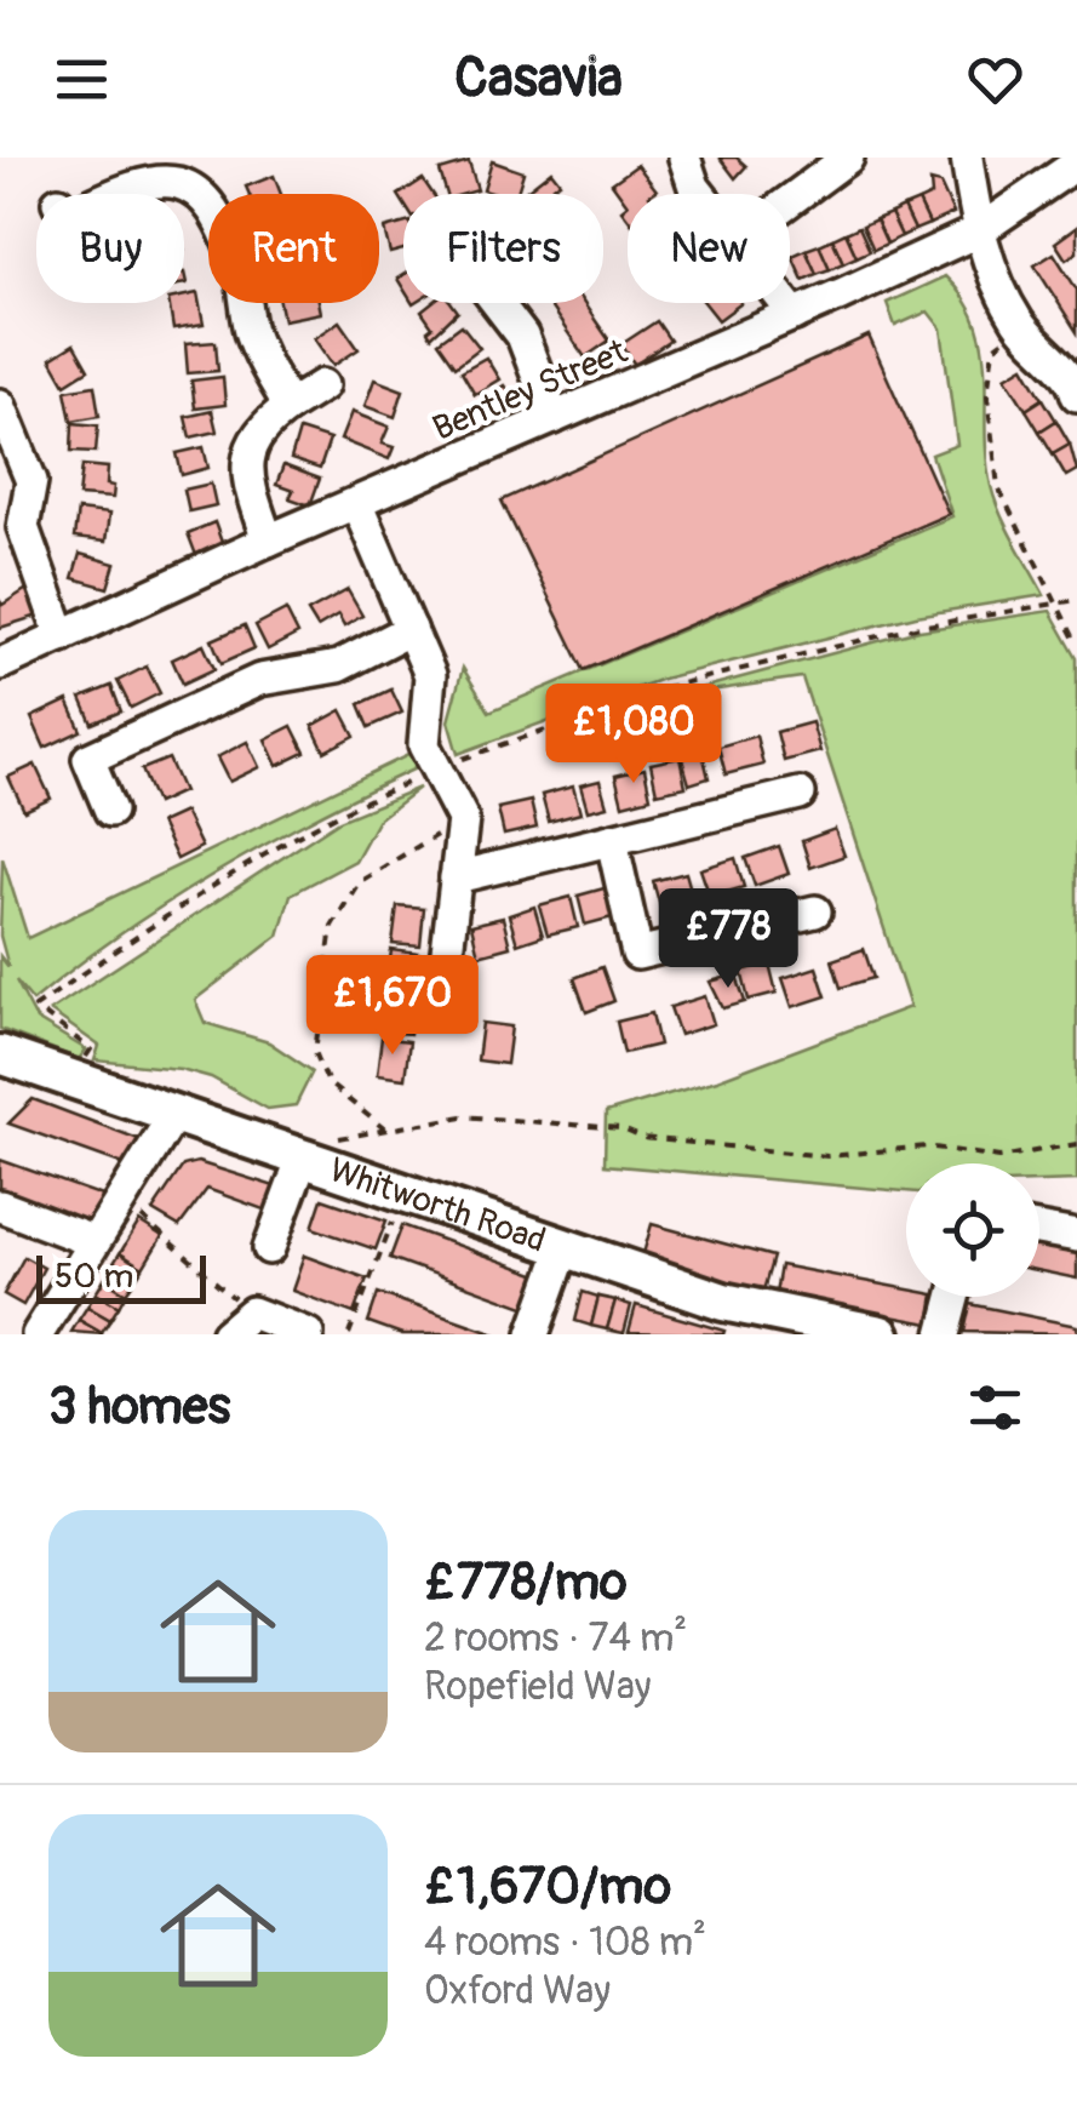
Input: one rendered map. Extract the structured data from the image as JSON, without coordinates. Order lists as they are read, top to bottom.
{
  "streets": {
    "main road": ["Whitworth Road"],
    "street": ["Bentley Street"]
  },
  "scale_bar": "50 m",
  "page": {
    "header": "Casavia",
    "chip": [
      "Buy",
      "Rent",
      "Filters",
      "New"
    ],
    "price": ["£1,080", "£778", "£1,670"],
    "scale": "50 m",
    "heading": "3 homes",
    "list": [
      {
        "name": "£778/mo",
        "note": "2 rooms · 74 m² · Ropefield Way"
      },
      {
        "name": "£1,670/mo",
        "note": "4 rooms · 108 m² · Oxford Way"
      }
    ]
  }
}
